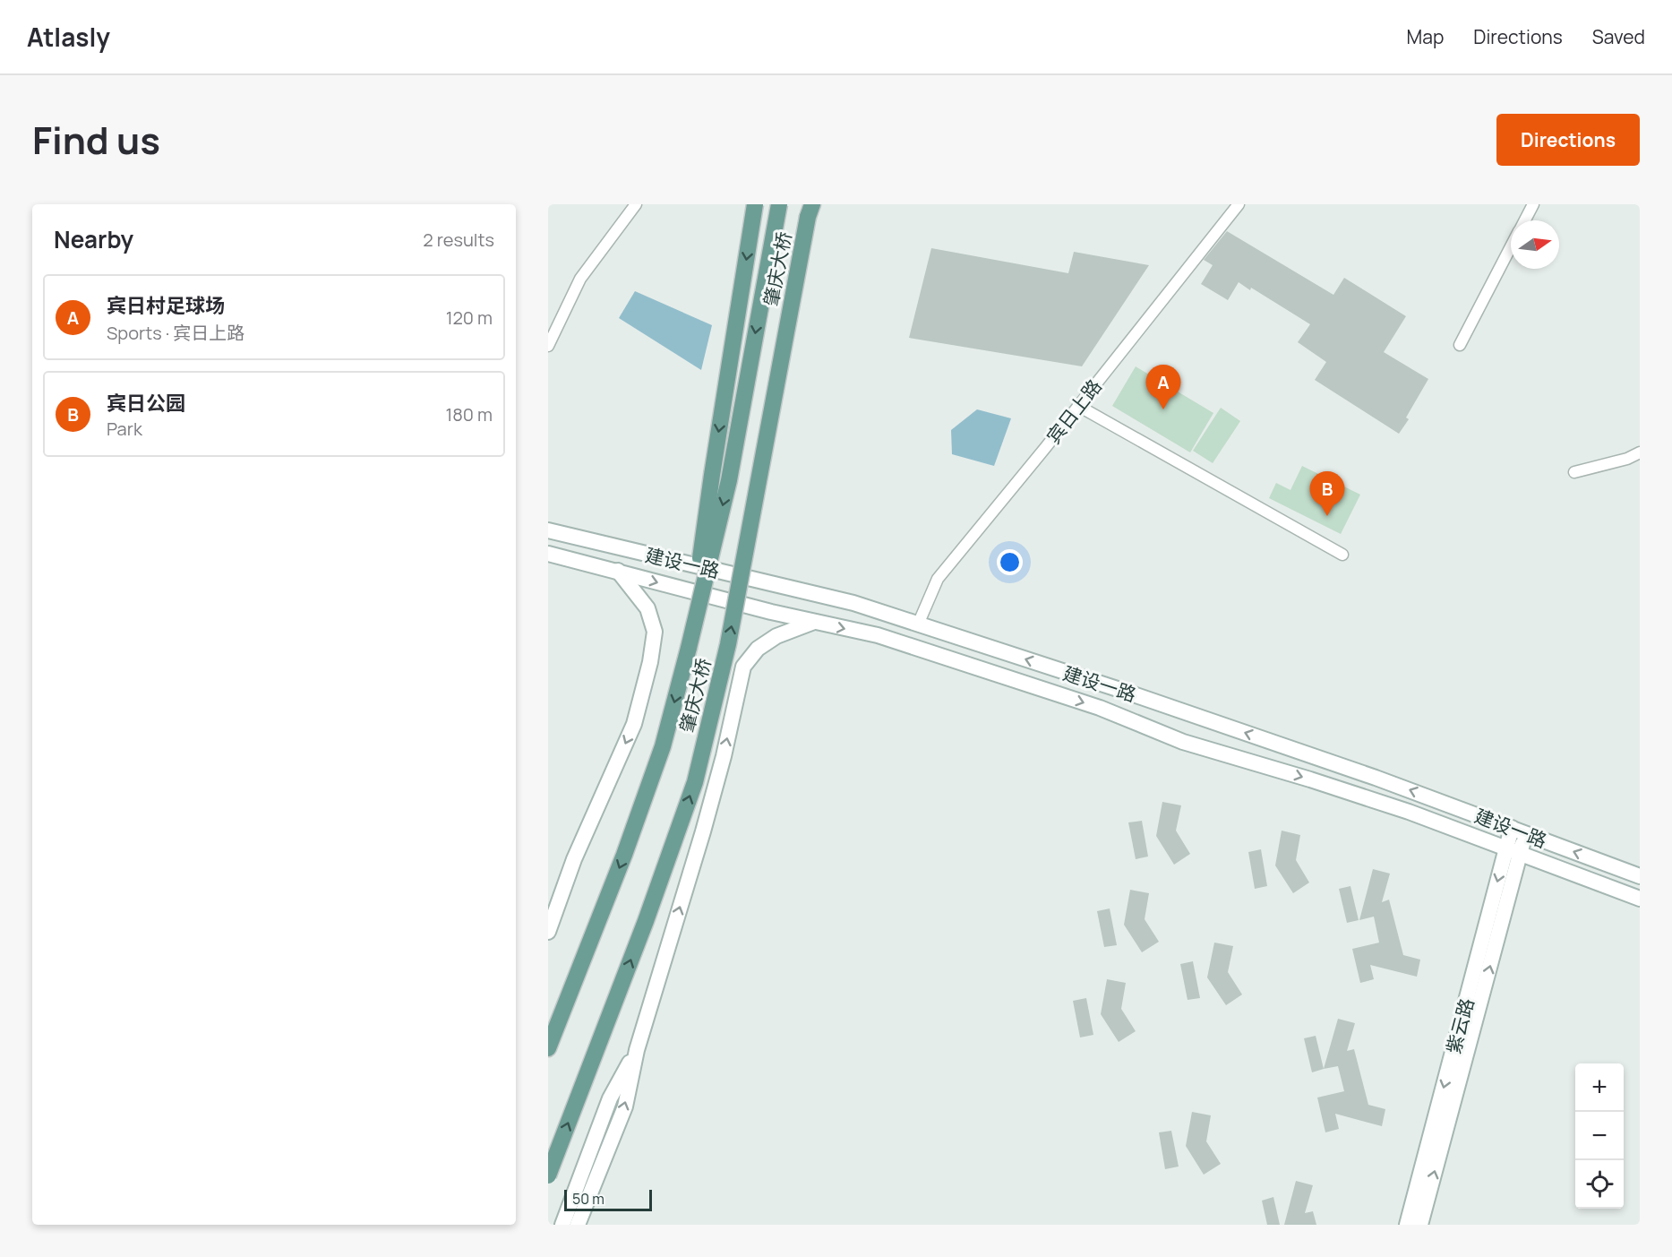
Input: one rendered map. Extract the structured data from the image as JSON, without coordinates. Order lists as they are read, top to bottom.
{
  "streets": {
    "main road": ["肇庆大桥", "建设一路", "紫云路"],
    "street": ["宾日上路"]
  },
  "crossings": [
    ["宾日上路", "建设一路"],
    ["建设一路", "紫云路"]
  ],
  "scale_bar": "50 m",
  "north": "right",
  "page": {
    "header": "Atlasly",
    "nav": ["Map", "Directions", "Saved"],
    "title": "Find us",
    "buttons": "Directions",
    "heading": ["Nearby", "2 results"],
    "list": [
      {
        "mark": "A",
        "name": "宾日村足球场",
        "note": "Sports · 宾日上路",
        "value": "120 m"
      },
      {
        "mark": "B",
        "name": "宾日公园",
        "note": "Park",
        "value": "180 m"
      }
    ],
    "pins": ["A", "B"],
    "map_buttons": ["+", "−"],
    "scale": "50 m"
  }
}
